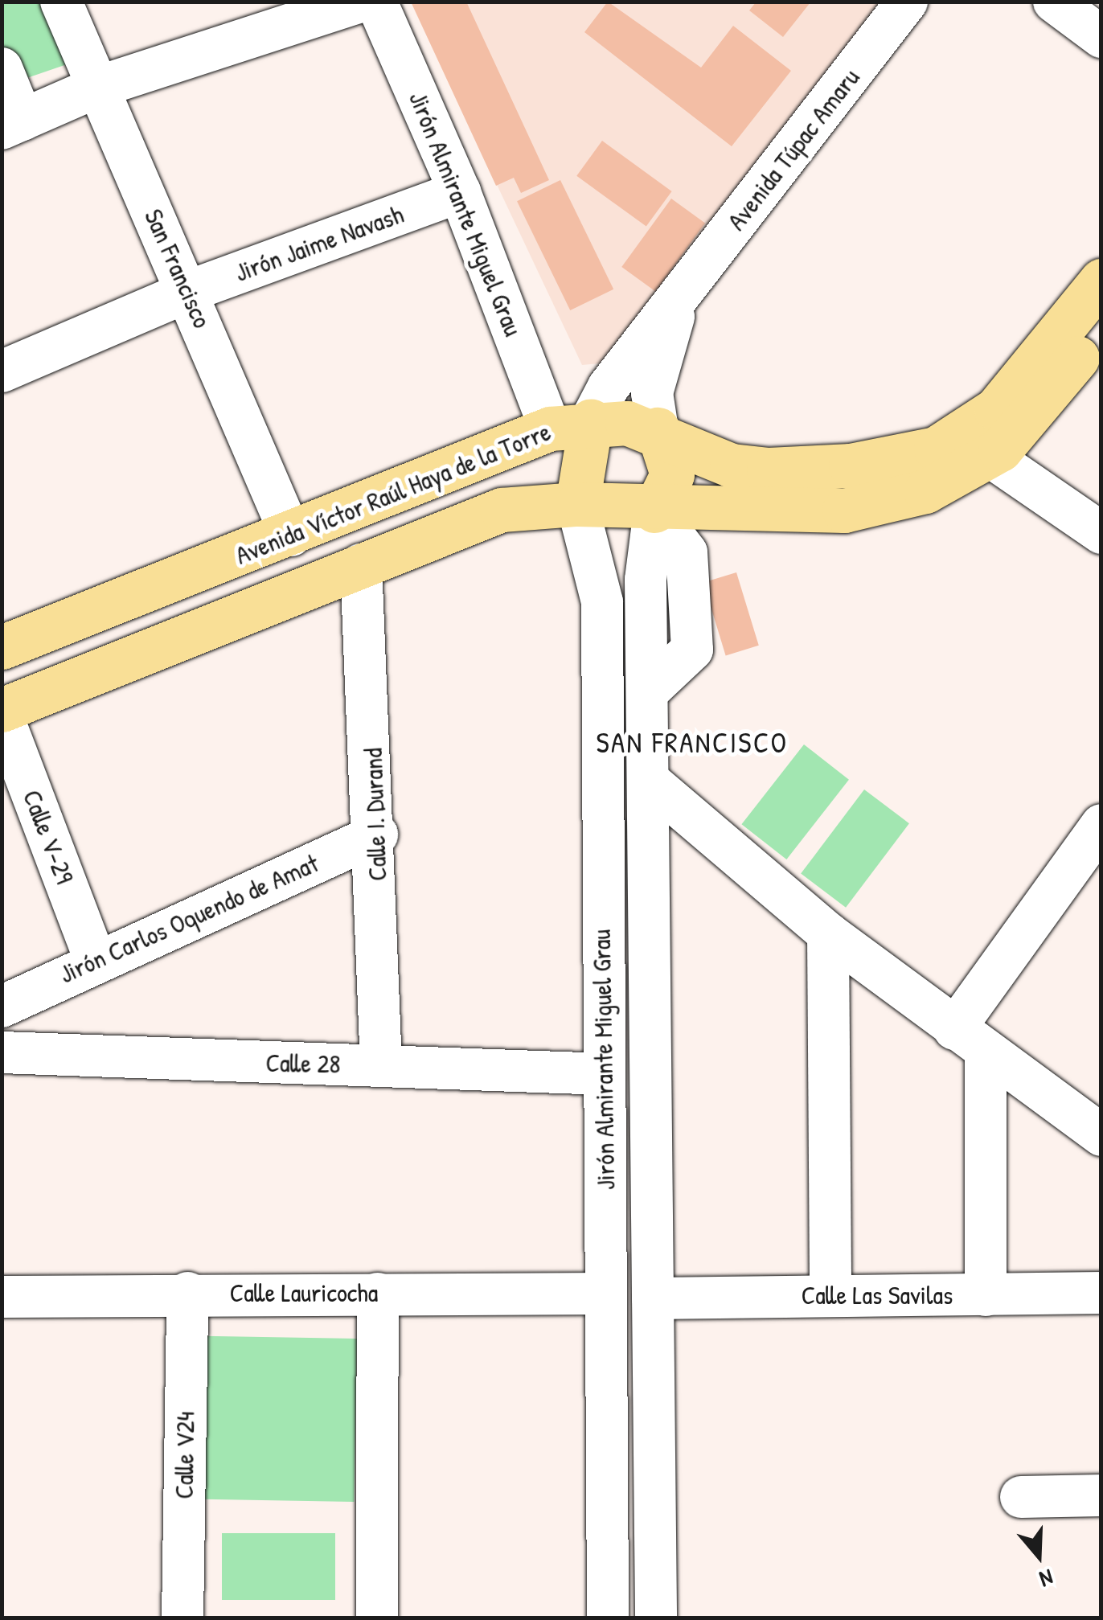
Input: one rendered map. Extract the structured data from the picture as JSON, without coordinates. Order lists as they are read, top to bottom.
{
  "streets": {
    "main road": ["Avenida Víctor Raúl Haya de la Torre"],
    "street": [
      "Avenida Túpac Amaru",
      "Jirón Almirante Miguel Grau",
      "Jirón Jaime Navash",
      "San Francisco",
      "Calle I. Durand",
      "Calle V-29",
      "Jirón Carlos Oquendo de Amat",
      "Calle 28",
      "Calle Lauricocha",
      "Calle Las Savilas",
      "Calle V24"
    ]
  },
  "crossings": [
    ["Avenida Túpac Amaru", "Jirón Almirante Miguel Grau"],
    ["Avenida Túpac Amaru", "Avenida Víctor Raúl Haya de la Torre"],
    ["Jirón Almirante Miguel Grau", "Jirón Jaime Navash"],
    ["Jirón Almirante Miguel Grau", "Avenida Víctor Raúl Haya de la Torre"],
    ["Jirón Almirante Miguel Grau", "Calle 28"],
    ["Jirón Almirante Miguel Grau", "Calle Lauricocha"],
    ["Jirón Almirante Miguel Grau", "Calle Las Savilas"],
    ["Jirón Jaime Navash", "San Francisco"],
    ["San Francisco", "Avenida Víctor Raúl Haya de la Torre"],
    ["Avenida Víctor Raúl Haya de la Torre", "Calle I. Durand"],
    ["Avenida Víctor Raúl Haya de la Torre", "Calle V-29"],
    ["Calle I. Durand", "Jirón Carlos Oquendo de Amat"],
    ["Calle I. Durand", "Calle 28"],
    ["Calle V-29", "Jirón Carlos Oquendo de Amat"],
    ["Calle Lauricocha", "Calle V24"]
  ],
  "districts": ["SAN FRANCISCO"],
  "north": "bottom"
}
